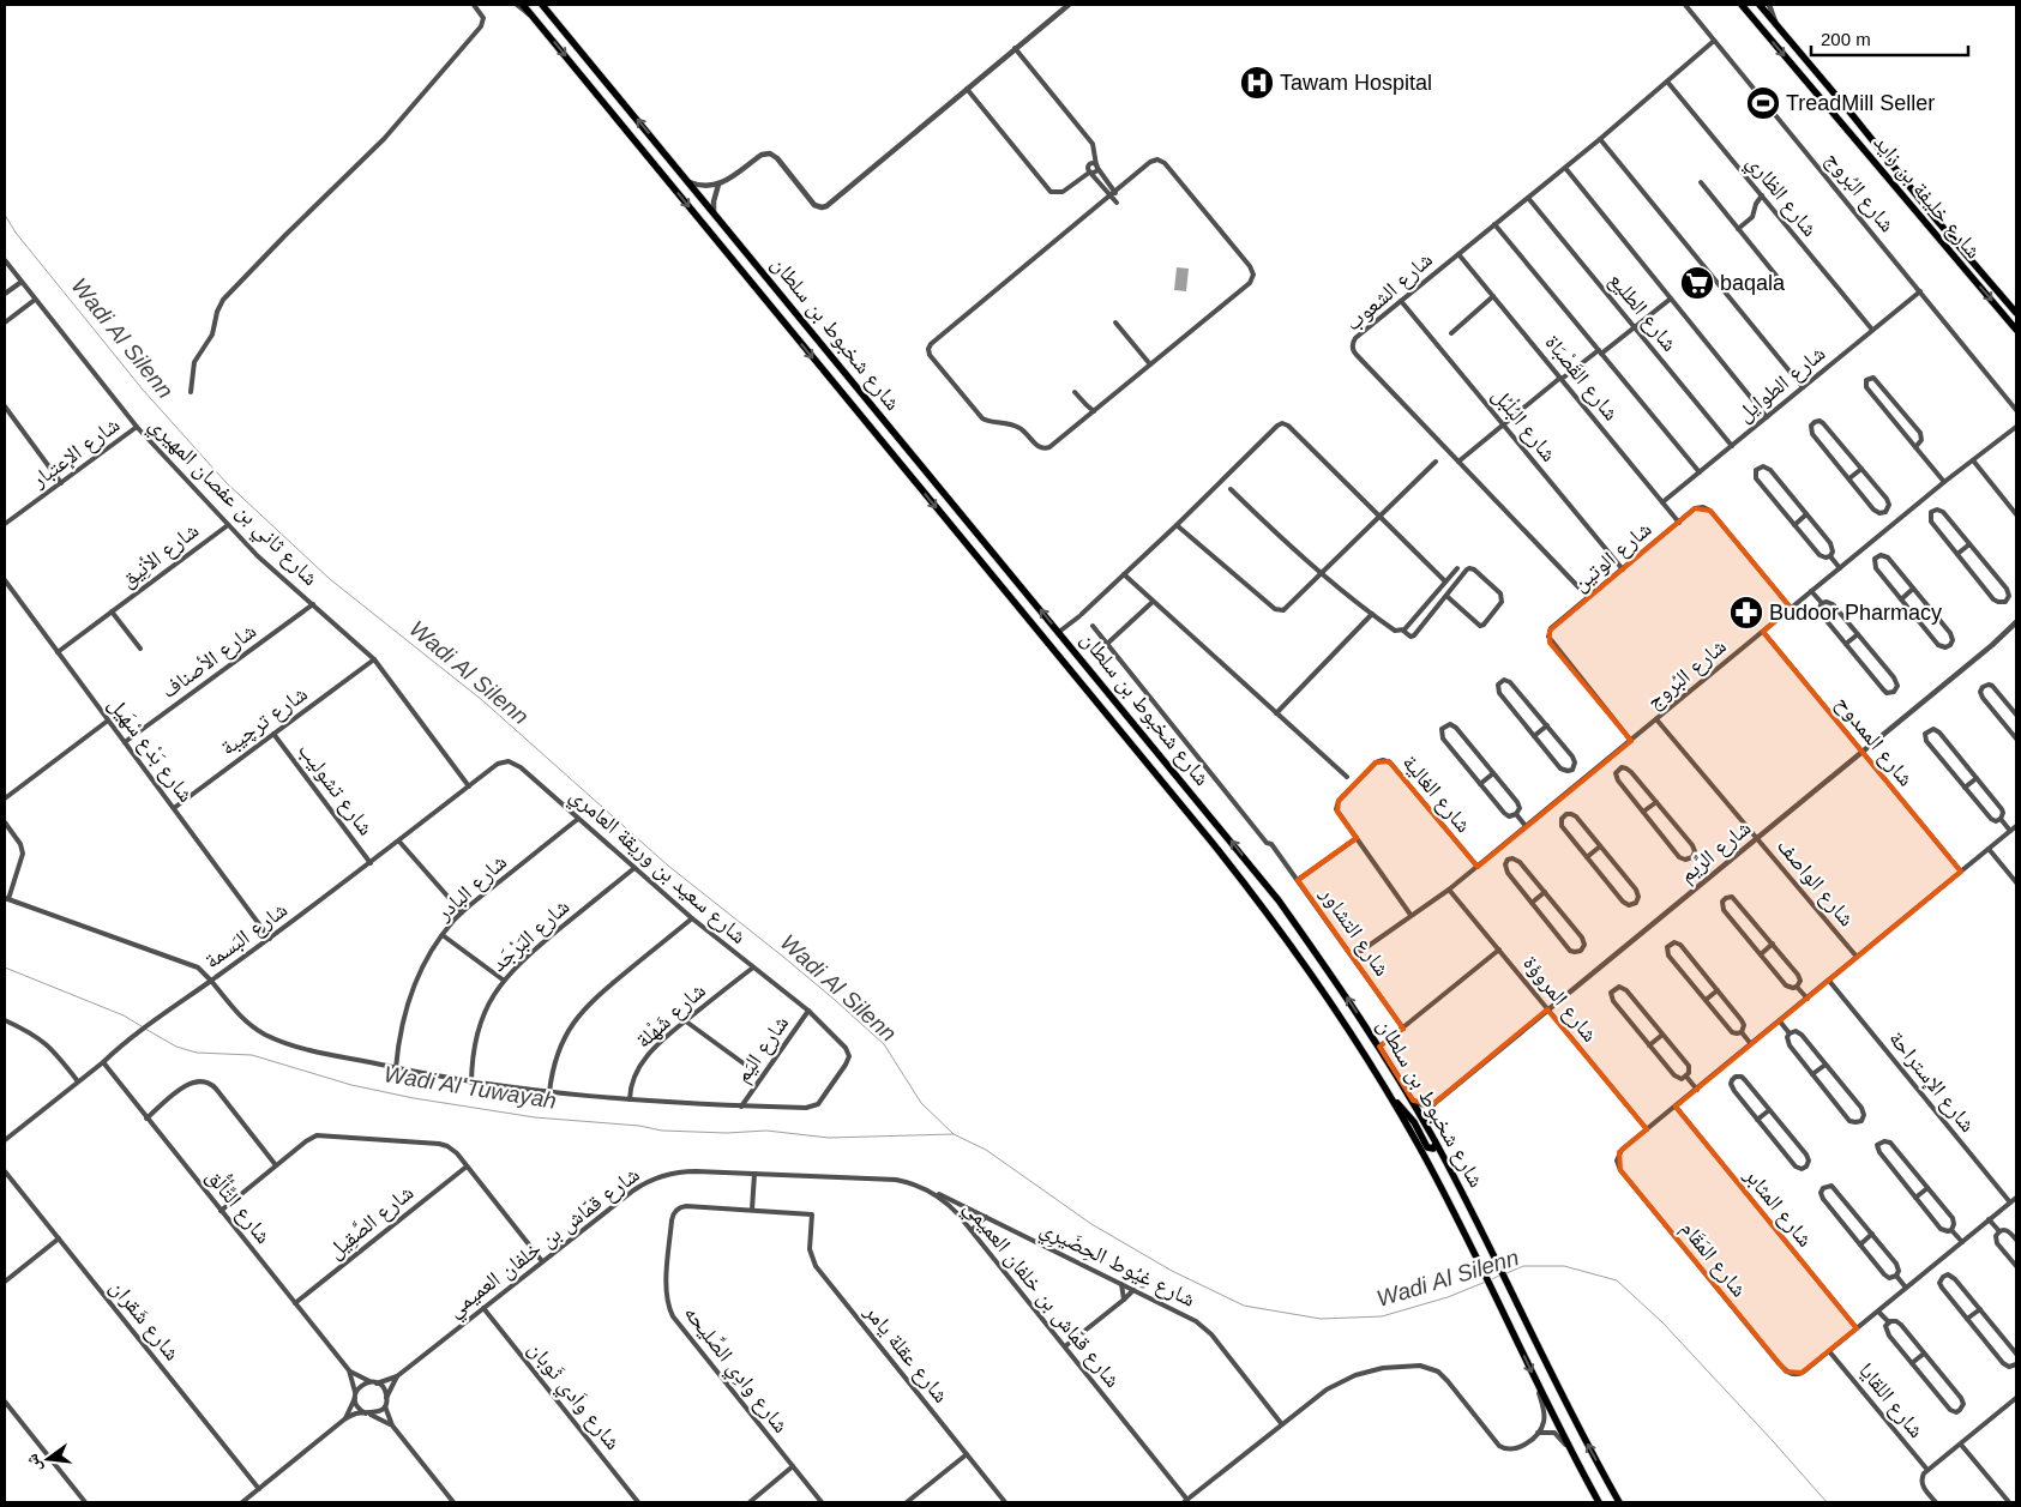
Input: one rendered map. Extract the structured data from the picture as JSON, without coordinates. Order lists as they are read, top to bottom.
{
  "streets": {
    "main road": ["شارع خليفة بن زايد", "شارع شخبوط بن سلطان"],
    "street": [
      "شارع البُروج",
      "شارع الظاري",
      "شارع الشعوب",
      "شارع الطليع",
      "شارع القَصْبَاة",
      "شارع الطوايل",
      "شارع البُلْبُل",
      "شارع الإعتبار",
      "شارع ثاني بن عفصان المهيري",
      "شارع الأنِيق",
      "شارع الوتين",
      "شارع الأصناف",
      "شارع ترچيبة",
      "شارع الممدوح",
      "شارع بَدْع سْهَيل",
      "شارع تشوليب",
      "شارع الغالية",
      "شارع الرِّيم",
      "شارع سعيد بن وريقة العامري",
      "شارع الواصف",
      "شارع البادر",
      "شارع التشاور",
      "شارع البَسمة",
      "شارع البَرْجَد",
      "شارع المروؤة",
      "شارع شَهْلة",
      "شارع اليَم",
      "شارع الإستراحة",
      "شارع التَّألُّق",
      "شارع المثابر",
      "شارع الصَّقِيل",
      "شارع قمّاش بن خلفان العميمي",
      "شارع المَقَام",
      "شارع غِيُوط الحِضَيرِي",
      "شارع شَقران",
      "شارع عقلة يامر",
      "شارع وادِي الصِّليحه",
      "شارع واَدي ثَوبان",
      "شارع اللقايا"
    ]
  },
  "crossings": [
    ["شارع البُروج", "شارع الشعوب"],
    ["شارع البُروج", "شارع الطوايل"],
    ["شارع البُروج", "شارع الوتين"],
    ["شارع البُروج", "شارع الممدوح"],
    ["شارع البُروج", "شارع الغالية"],
    ["شارع البُروج", "شارع الواصف"],
    ["شارع البُروج", "شارع التشاور"],
    ["شارع البُروج", "شارع المروؤة"],
    ["شارع الظاري", "شارع الشعوب"],
    ["شارع الظاري", "شارع الطوايل"],
    ["شارع الشعوب", "شارع الطليع"],
    ["شارع الشعوب", "شارع القَصْبَاة"],
    ["شارع الشعوب", "شارع البُلْبُل"],
    ["شارع الشعوب", "شارع الوتين"],
    ["شارع الطليع", "شارع الطوايل"],
    ["شارع القَصْبَاة", "شارع الطوايل"],
    ["شارع القَصْبَاة", "شارع الوتين"],
    ["شارع البُلْبُل", "شارع الوتين"],
    ["شارع الإعتبار", "شارع ثاني بن عفصان المهيري"],
    ["شارع ثاني بن عفصان المهيري", "شارع الأنِيق"],
    ["شارع ثاني بن عفصان المهيري", "شارع الأصناف"],
    ["شارع ثاني بن عفصان المهيري", "شارع ترچيبة"],
    ["شارع ثاني بن عفصان المهيري", "شارع البَسمة"],
    ["شارع الأنِيق", "شارع بَدْع سْهَيل"],
    ["شارع الأصناف", "شارع بَدْع سْهَيل"],
    ["شارع ترچيبة", "شارع بَدْع سْهَيل"],
    ["شارع ترچيبة", "شارع تشوليب"],
    ["شارع الممدوح", "شارع الرِّيم"],
    ["شارع الممدوح", "شارع المَقَام"],
    ["شارع بَدْع سْهَيل", "شارع البَسمة"],
    ["شارع تشوليب", "شارع البَسمة"],
    ["شارع الرِّيم", "شارع الواصف"],
    ["شارع الرِّيم", "شارع المروؤة"],
    ["شارع سعيد بن وريقة العامري", "شارع البادر"],
    ["شارع سعيد بن وريقة العامري", "شارع البَسمة"],
    ["شارع سعيد بن وريقة العامري", "شارع البَرْجَد"],
    ["شارع سعيد بن وريقة العامري", "شارع شَهْلة"],
    ["شارع سعيد بن وريقة العامري", "شارع اليَم"],
    ["شارع الواصف", "شارع المَقَام"],
    ["شارع البَسمة", "شارع التَّألُّق"],
    ["شارع المروؤة", "شارع المَقَام"],
    ["شارع الإستراحة", "شارع المَقَام"],
    ["شارع التَّألُّق", "شارع الصَّقِيل"],
    ["شارع التَّألُّق", "شارع قمّاش بن خلفان العميمي"],
    ["شارع المثابر", "شارع المَقَام"],
    ["شارع قمّاش بن خلفان العميمي", "شارع غِيُوط الحِضَيرِي"],
    ["شارع قمّاش بن خلفان العميمي", "شارع واَدي ثَوبان"],
    ["شارع المَقَام", "شارع اللقايا"],
    ["شارع عقلة يامر", "شارع وادِي الصِّليحه"]
  ],
  "water": ["Wadi Al Silenn", "Wadi Al Tuwayah"],
  "places": {
    "hospital": ["Tawam Hospital"],
    "sports": ["TreadMill Seller"],
    "supermarket": ["baqala"],
    "pharmacy": ["Budoor Pharmacy"]
  },
  "scale_bar": "200 m",
  "north": "left"
}
